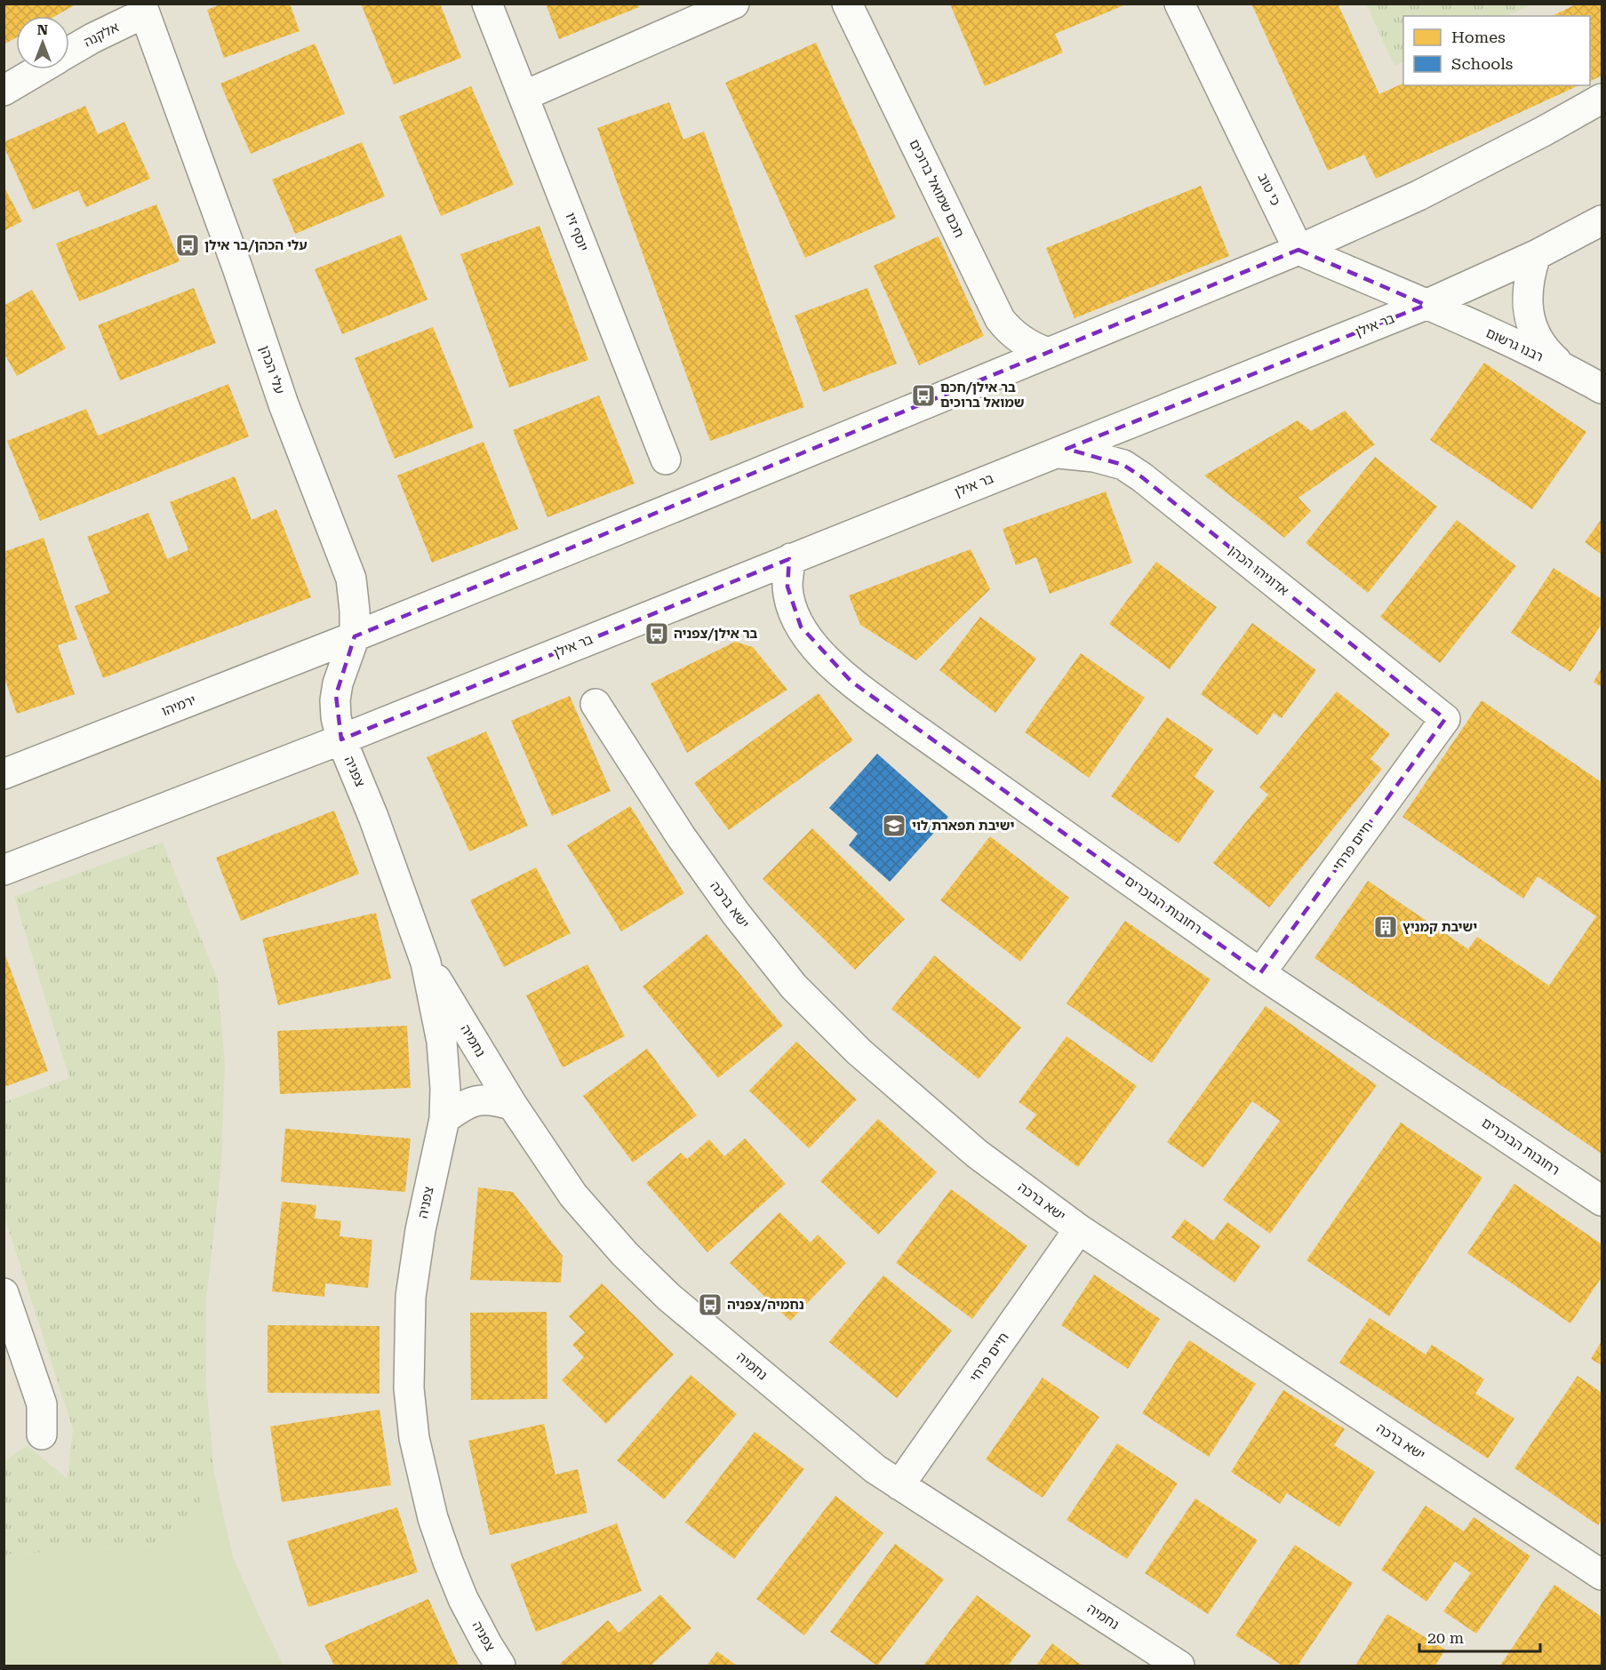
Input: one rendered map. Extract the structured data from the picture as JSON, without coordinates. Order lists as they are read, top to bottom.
{
  "streets": {
    "street": [
      "אלקנה",
      "חכם שמואל ברוכים",
      "כי טוב",
      "יוסף זיו",
      "בר אילן",
      "רבנו גרשום",
      "עלי הכהן",
      "אדוניהו הכהן",
      "ירמיהו",
      "צפניה",
      "חיים פרחי",
      "ישא ברכה",
      "רחובות הבוכרים",
      "נחמיה"
    ]
  },
  "crossings": [
    ["אלקנה", "עלי הכהן"],
    ["בר אילן", "רבנו גרשום"],
    ["בר אילן", "עלי הכהן"],
    ["בר אילן", "אדוניהו הכהן"],
    ["בר אילן", "צפניה"],
    ["בר אילן", "רחובות הבוכרים"],
    ["עלי הכהן", "ירמיהו"],
    ["עלי הכהן", "צפניה"],
    ["אדוניהו הכהן", "חיים פרחי"],
    ["צפניה", "נחמיה"],
    ["חיים פרחי", "ישא ברכה"],
    ["חיים פרחי", "רחובות הבוכרים"],
    ["חיים פרחי", "נחמיה"]
  ],
  "places": {
    "bus stop": [
      "עלי הכהן/בר אילן",
      "בר אילן/חכם שמואל ברוכים",
      "בר אילן/צפניה",
      "נחמיה/צפניה"
    ],
    "school or university": ["ישיבת תפארת לוי"],
    "building": ["ישיבת קמניץ"]
  },
  "legend": ["Homes", "Schools"],
  "scale_bar": "20 m",
  "north": "top"
}
